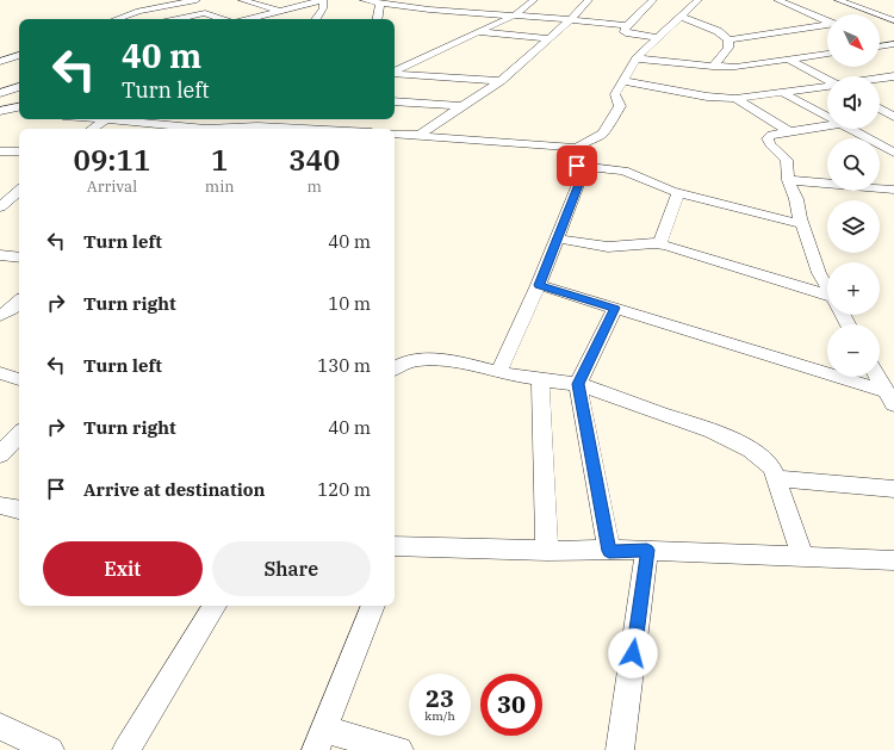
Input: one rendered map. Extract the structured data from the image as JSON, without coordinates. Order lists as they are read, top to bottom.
{
  "north": "bottom right",
  "page": {
    "map_buttons": ["+", "−"],
    "turn": ["40 m", "Turn left"],
    "eta": [
      "09:11",
      "Arrival",
      "1",
      "min",
      "340",
      "m"
    ],
    "list": [
      {
        "name": "Turn left",
        "value": "40 m"
      },
      {
        "name": "Turn right",
        "value": "10 m"
      },
      {
        "name": "Turn left",
        "value": "130 m"
      },
      {
        "name": "Turn right",
        "value": "40 m"
      },
      {
        "name": "Arrive at destination",
        "value": "120 m"
      }
    ],
    "buttons": ["Exit", "Share"],
    "speed": "23 km/h",
    "limit": "30"
  }
}
